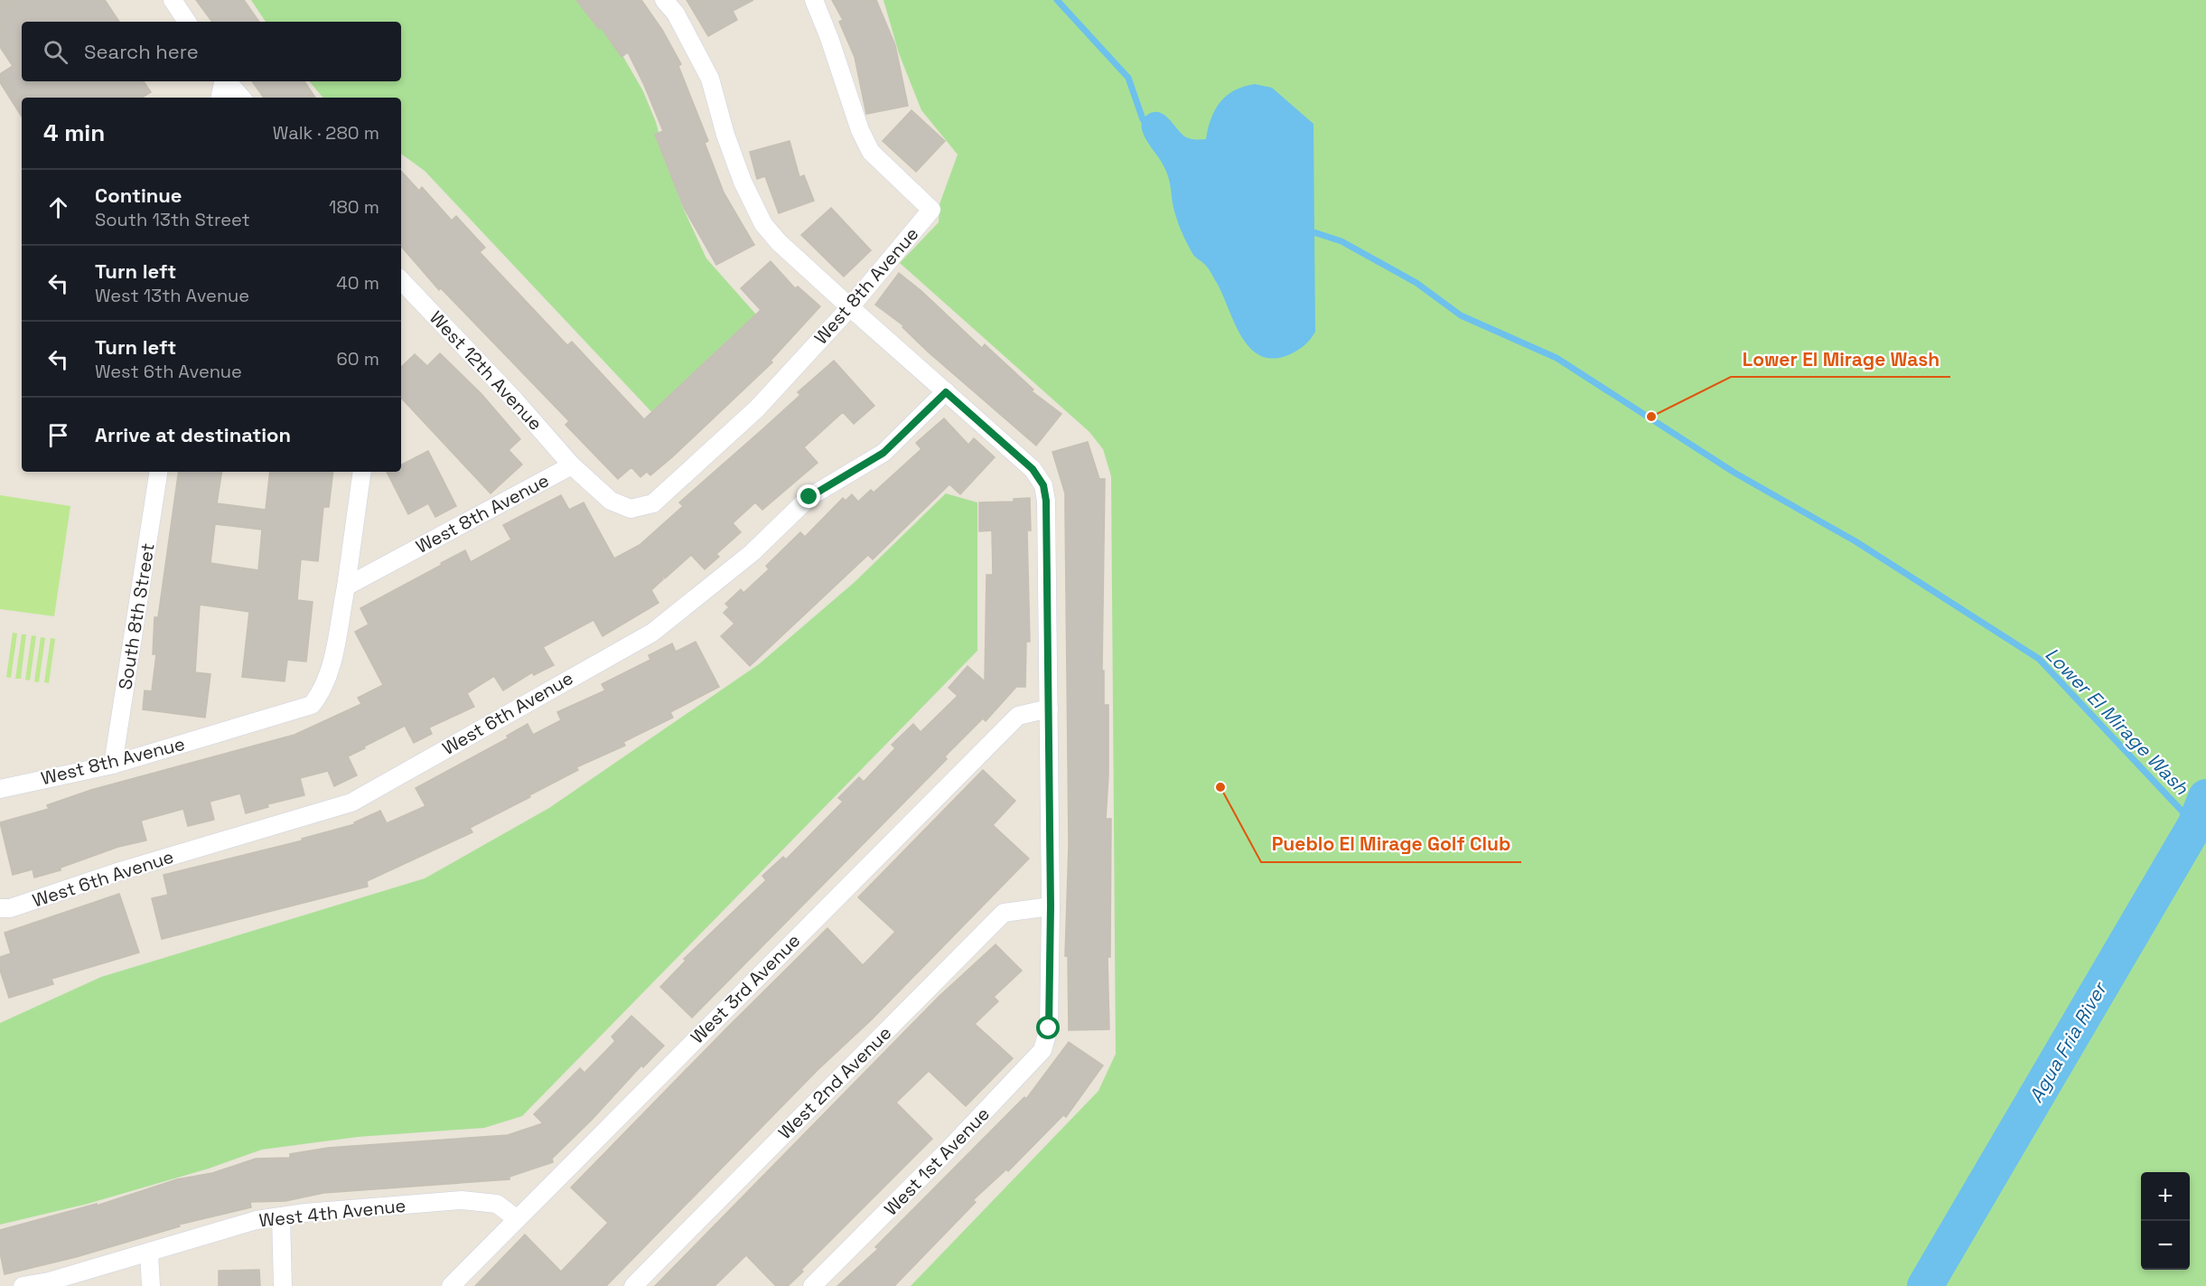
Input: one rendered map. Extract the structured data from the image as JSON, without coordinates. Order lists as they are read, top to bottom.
{
  "streets": {
    "street": [
      "West 8th Avenue",
      "West 12th Avenue",
      "South 8th Street",
      "West 6th Avenue",
      "West 3rd Avenue",
      "West 2nd Avenue",
      "West 1st Avenue",
      "West 4th Avenue"
    ]
  },
  "crossings": [
    ["West 8th Avenue", "West 12th Avenue"],
    ["West 8th Avenue", "South 8th Street"],
    ["West 6th Avenue", "West 1st Avenue"],
    ["West 3rd Avenue", "West 1st Avenue"],
    ["West 3rd Avenue", "West 4th Avenue"],
    ["West 2nd Avenue", "West 1st Avenue"]
  ],
  "water": ["Lower El Mirage Wash", "Agua Fria River"],
  "places": ["Lower El Mirage Wash", "Pueblo El Mirage Golf Club"],
  "page": {
    "search": "Search here",
    "heading": ["4 min", "Walk · 280 m"],
    "list": [
      ["Continue", "South 13th Street", "180 m"],
      ["Turn left", "West 13th Avenue", "40 m"],
      ["Turn left", "West 6th Avenue", "60 m"],
      "Arrive at destination"
    ],
    "map_buttons": ["+", "−"]
  }
}
